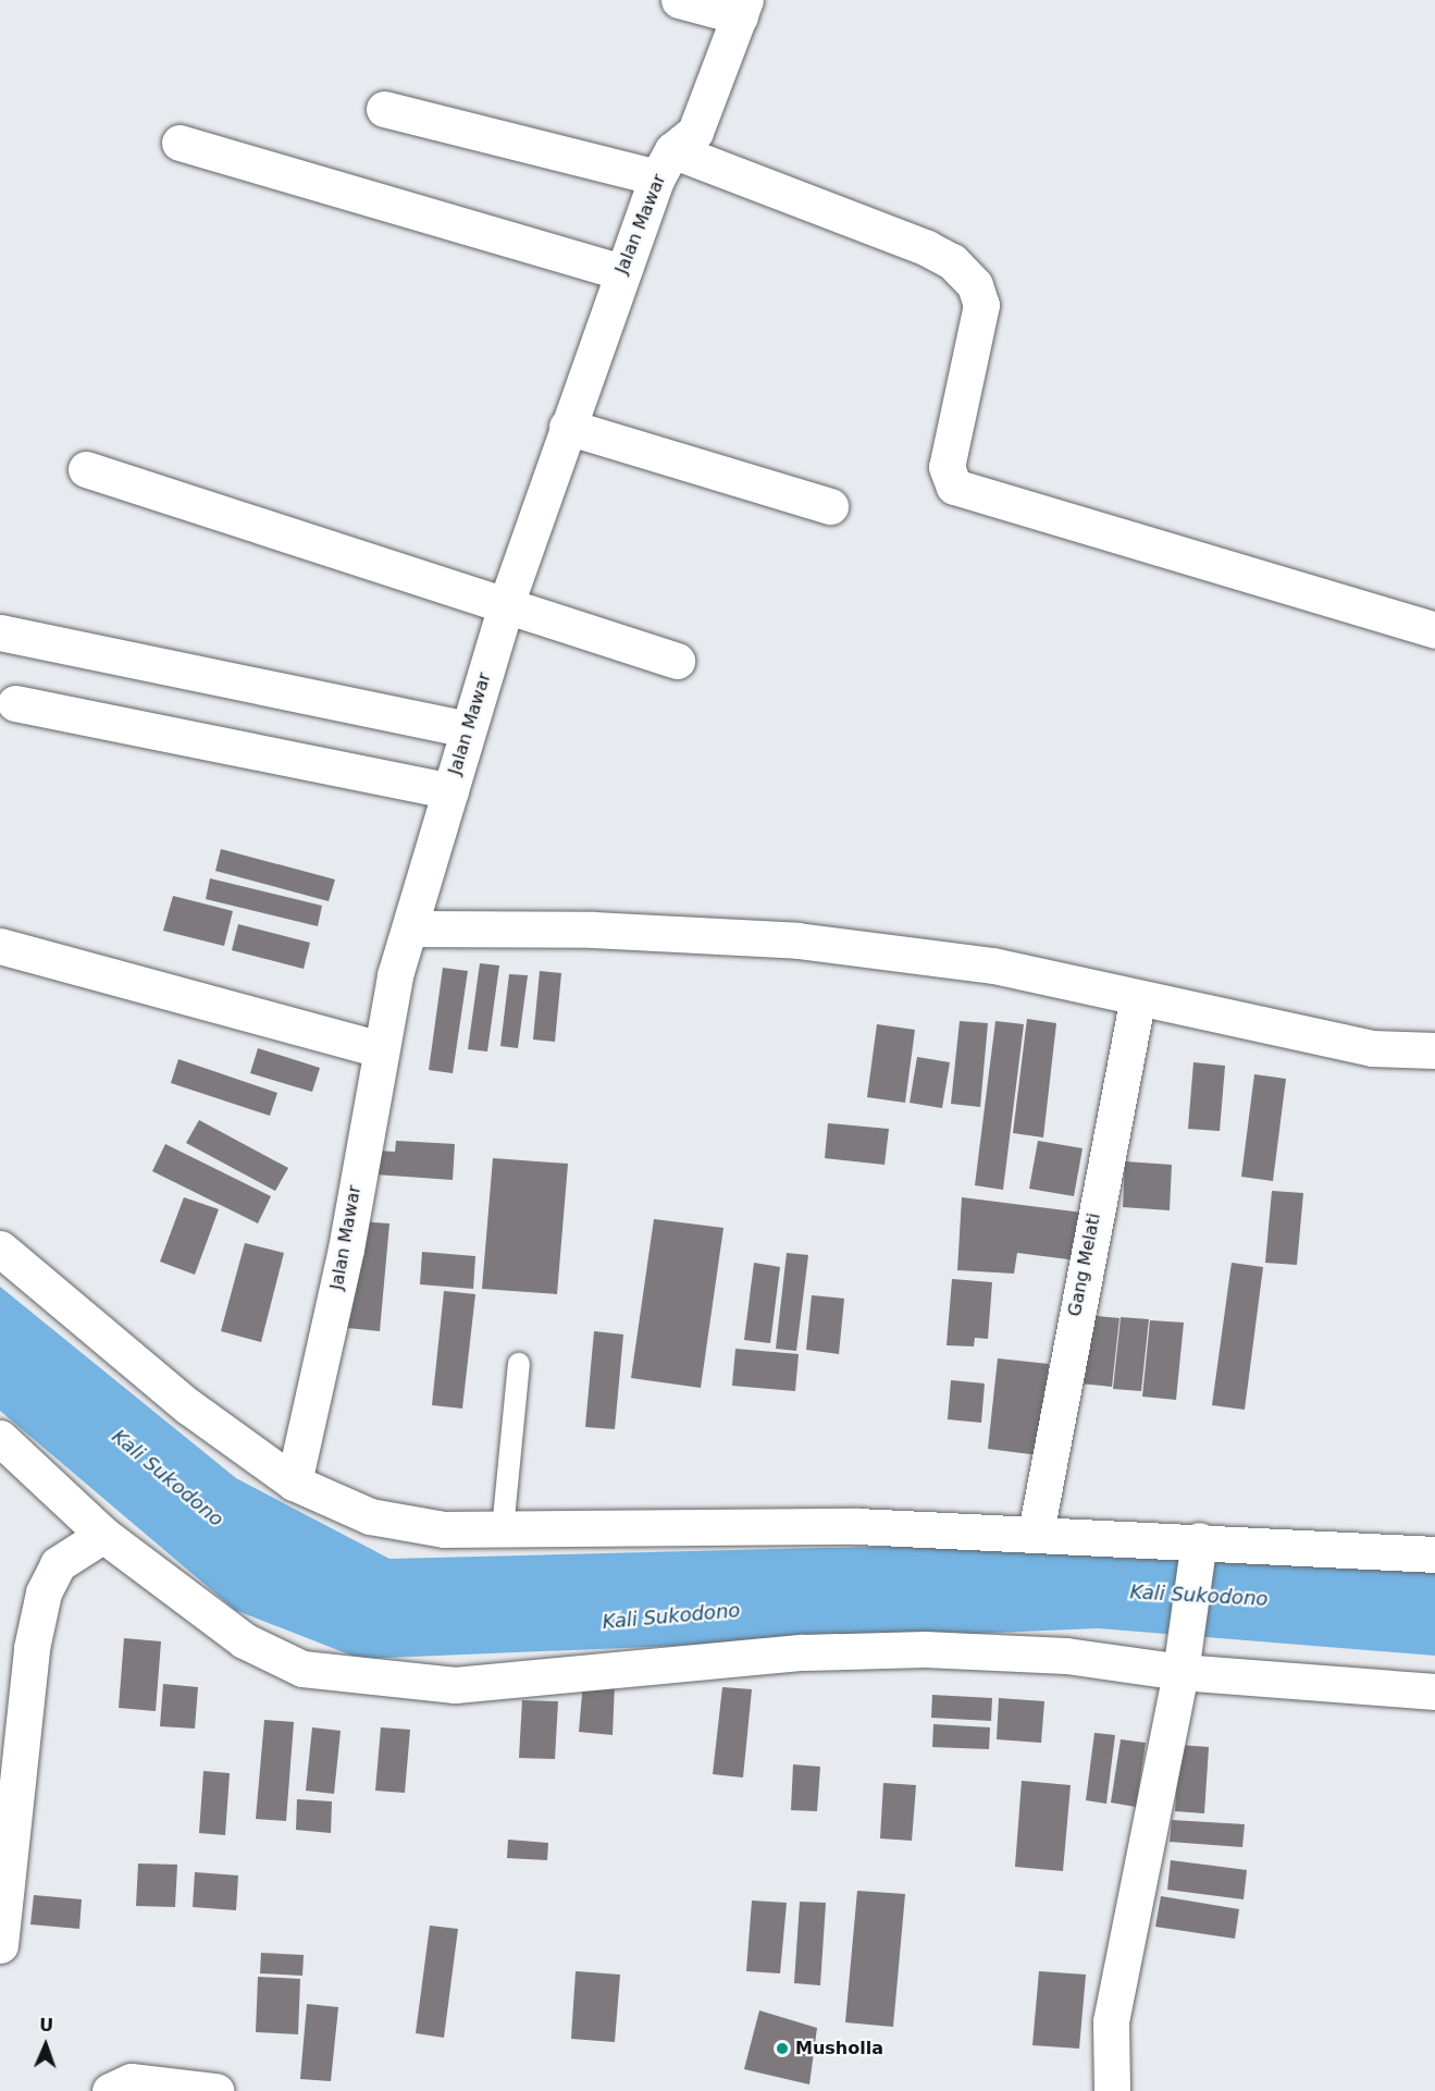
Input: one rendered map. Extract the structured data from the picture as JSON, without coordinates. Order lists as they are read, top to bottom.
{
  "streets": {
    "street": ["Jalan Mawar", "Gang Melati"]
  },
  "water": ["Kali Sukodono"],
  "places": ["Musholla"],
  "north": "top"
}
